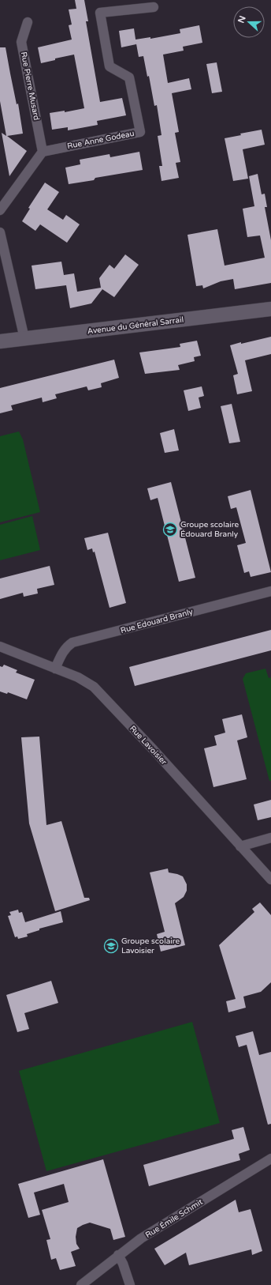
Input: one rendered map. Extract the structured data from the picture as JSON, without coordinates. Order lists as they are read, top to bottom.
{
  "streets": {
    "main road": ["Avenue du Général Sarrail"],
    "street": [
      "Rue Pierre Musard",
      "Rue Anne Godeau",
      "Rue Edouard Branly",
      "Rue Lavoisier",
      "Rue Émile Schmit"
    ]
  },
  "crossings": [
    ["Rue Pierre Musard", "Rue Anne Godeau"],
    ["Rue Edouard Branly", "Rue Lavoisier"]
  ],
  "places": {
    "school or university": ["Groupe scolaire Édouard Branly", "Groupe scolaire Lavoisier"]
  },
  "north": "left"
}
